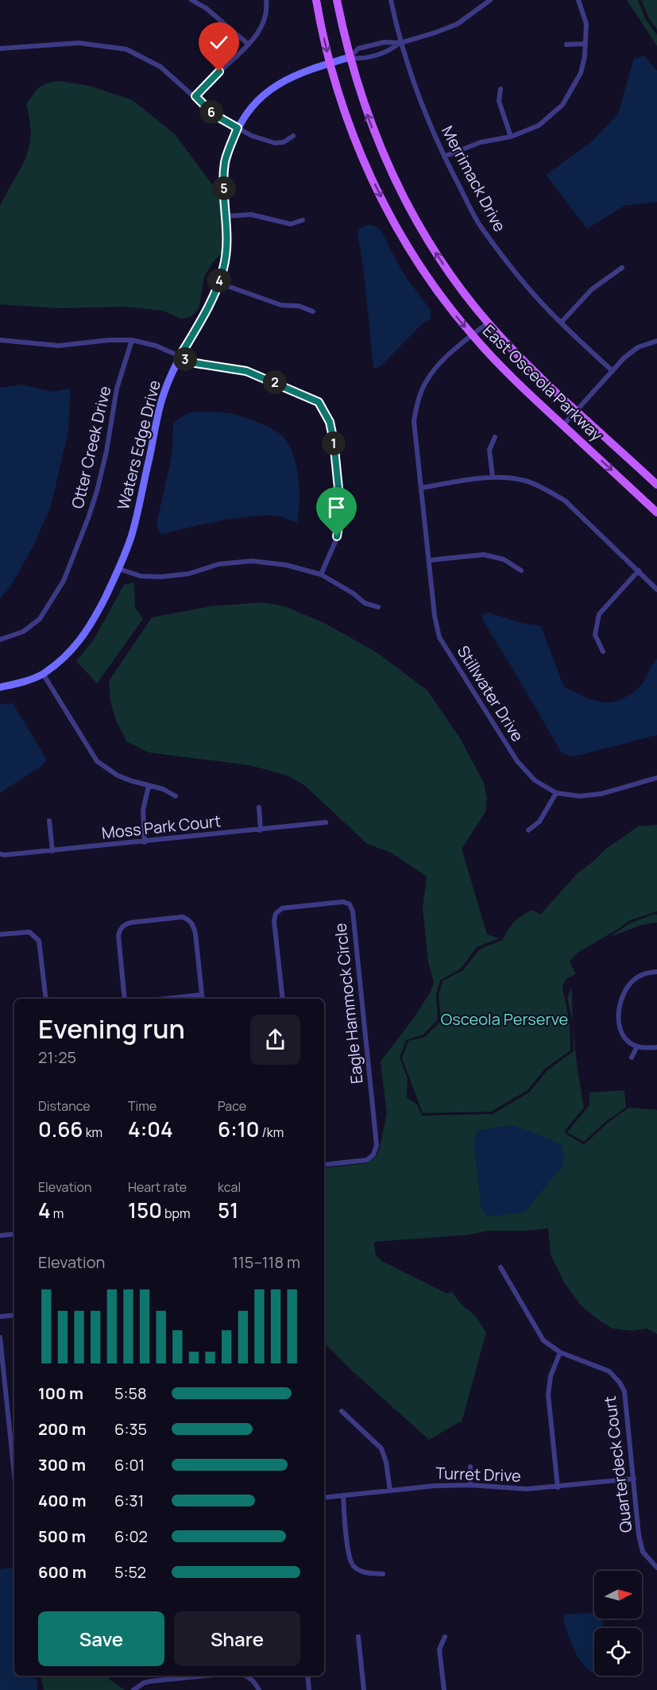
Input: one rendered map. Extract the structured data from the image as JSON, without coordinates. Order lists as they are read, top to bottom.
{
  "streets": {
    "main road": ["East Osceola Parkway"],
    "street": [
      "Merrimack Drive",
      "Waters Edge Drive",
      "Otter Creek Drive",
      "Stillwater Drive",
      "Moss Park Court",
      "Eagle Hammock Circle",
      "Quarterdeck Court",
      "Turret Drive"
    ]
  },
  "crossings": [
    ["Merrimack Drive", "Waters Edge Drive"],
    ["East Osceola Parkway", "Waters Edge Drive"],
    ["East Osceola Parkway", "Stillwater Drive"],
    ["Quarterdeck Court", "Turret Drive"]
  ],
  "parks": ["Osceola Perserve"],
  "north": "right",
  "page": {
    "pins": [
      "6",
      "5",
      "4",
      "3",
      "2",
      "1"
    ],
    "heading": ["Evening run", "21:25"],
    "stats": [
      ["Distance", "0.66 km"],
      ["Time", "4:04"],
      ["Pace", "6:10 /km"],
      ["Elevation", "4 m"],
      ["Heart rate", "150 bpm"],
      ["kcal", "51"]
    ],
    "chart": ["Elevation", "115–118 m"],
    "list": [
      {
        "name": "100 m",
        "note": "5:58"
      },
      {
        "name": "200 m",
        "note": "6:35"
      },
      {
        "name": "300 m",
        "note": "6:01"
      },
      {
        "name": "400 m",
        "note": "6:31"
      },
      {
        "name": "500 m",
        "note": "6:02"
      },
      {
        "name": "600 m",
        "note": "5:52"
      }
    ],
    "buttons": ["Save", "Share"]
  }
}
